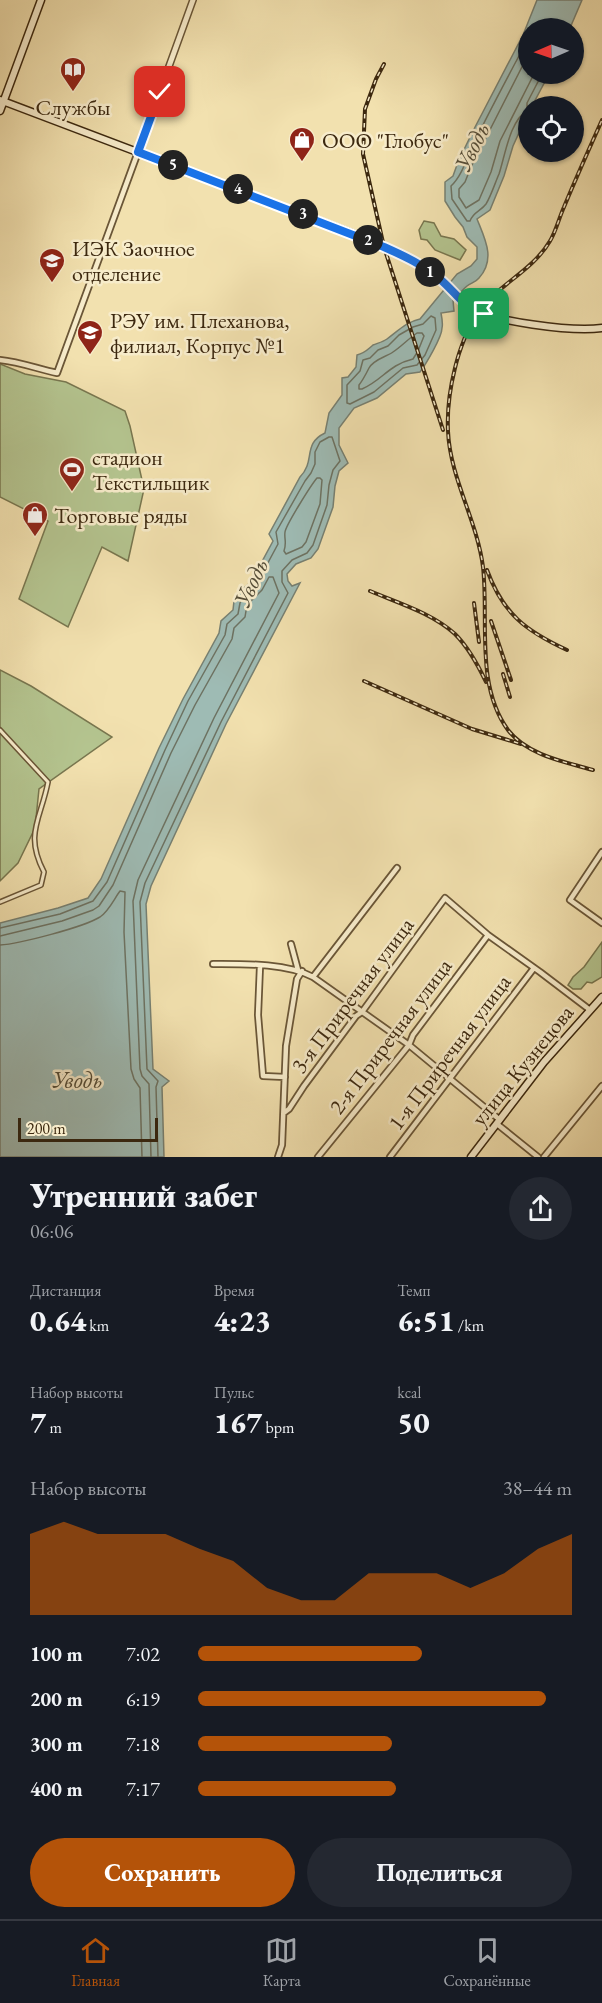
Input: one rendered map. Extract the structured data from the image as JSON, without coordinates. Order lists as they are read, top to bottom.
{
  "streets": {
    "main road": ["улица Кузнецова"],
    "street": ["3-я Приречная улица", "2-я Приречная улица", "1-я Приречная улица"]
  },
  "crossings": [
    ["3-я Приречная улица", "2-я Приречная улица"]
  ],
  "water": ["Уводь"],
  "places": {
    "library": ["Службы"],
    "shop": ["ООО \"Глобус\"", "Торговые ряды"],
    "school or university": ["ИЭК Заочное отделение", "РЭУ им. Плеханова, филиал, Корпус №1"],
    "sports": ["стадион Текстильщик"]
  },
  "scale_bar": "200 m",
  "north": "left",
  "page": {
    "pins": [
      "5",
      "4",
      "3",
      "2",
      "1"
    ],
    "scale": "200 m",
    "heading": ["Утренний забег", "06:06"],
    "stats": [
      ["Дистанция", "0.64 km"],
      ["Время", "4:23"],
      ["Темп", "6:51 /km"],
      ["Набор высоты", "7 m"],
      ["Пульс", "167 bpm"],
      ["kcal", "50"]
    ],
    "chart": ["Набор высоты", "38–44 m"],
    "list": [
      {
        "name": "100 m",
        "note": "7:02"
      },
      {
        "name": "200 m",
        "note": "6:19"
      },
      {
        "name": "300 m",
        "note": "7:18"
      },
      {
        "name": "400 m",
        "note": "7:17"
      }
    ],
    "buttons": ["Сохранить", "Поделиться"],
    "tabs": ["Главная", "Карта", "Сохранённые"]
  }
}
